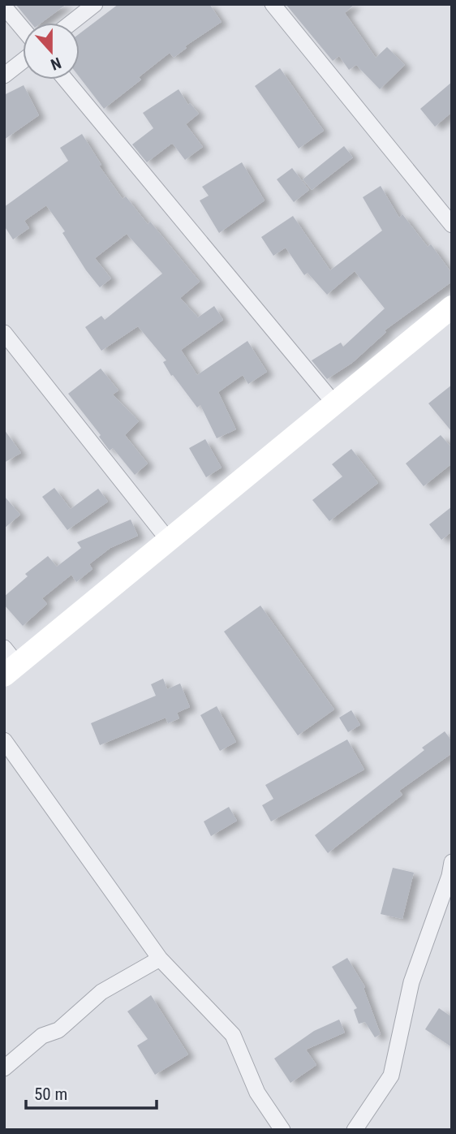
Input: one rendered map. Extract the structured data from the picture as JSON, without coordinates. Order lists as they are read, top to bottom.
{
  "scale_bar": "50 m",
  "north": "bottom"
}
